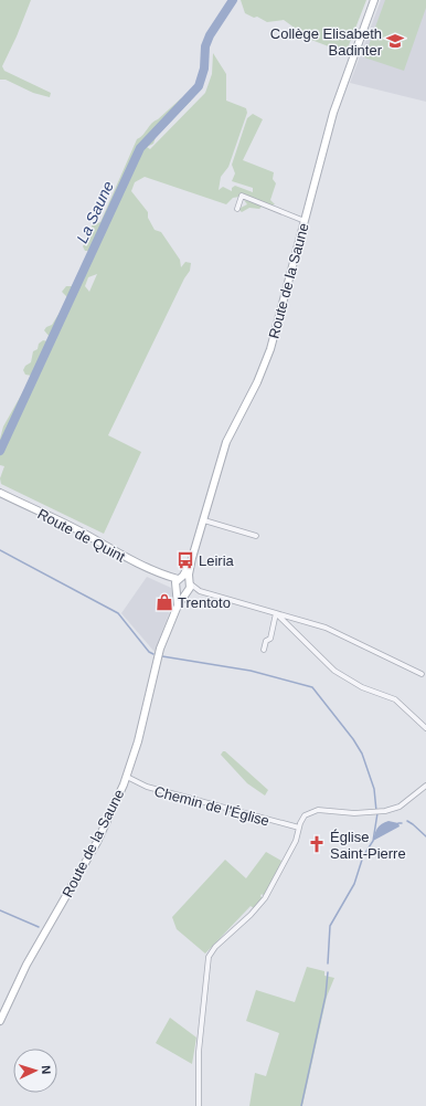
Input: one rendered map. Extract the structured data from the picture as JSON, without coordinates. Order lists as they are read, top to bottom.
{
  "streets": {
    "street": ["Route de la Saune", "Route de Quint", "Chemin de l'Église"]
  },
  "crossings": [
    ["Route de la Saune", "Route de Quint"],
    ["Route de la Saune", "Chemin de l'Église"]
  ],
  "water": ["La Saune"],
  "places": {
    "school or university": ["Collège Elisabeth Badinter"],
    "bus stop": ["Leiria"],
    "shop": ["Trentoto"],
    "church": ["Église Saint-Pierre"]
  },
  "north": "right"
}
